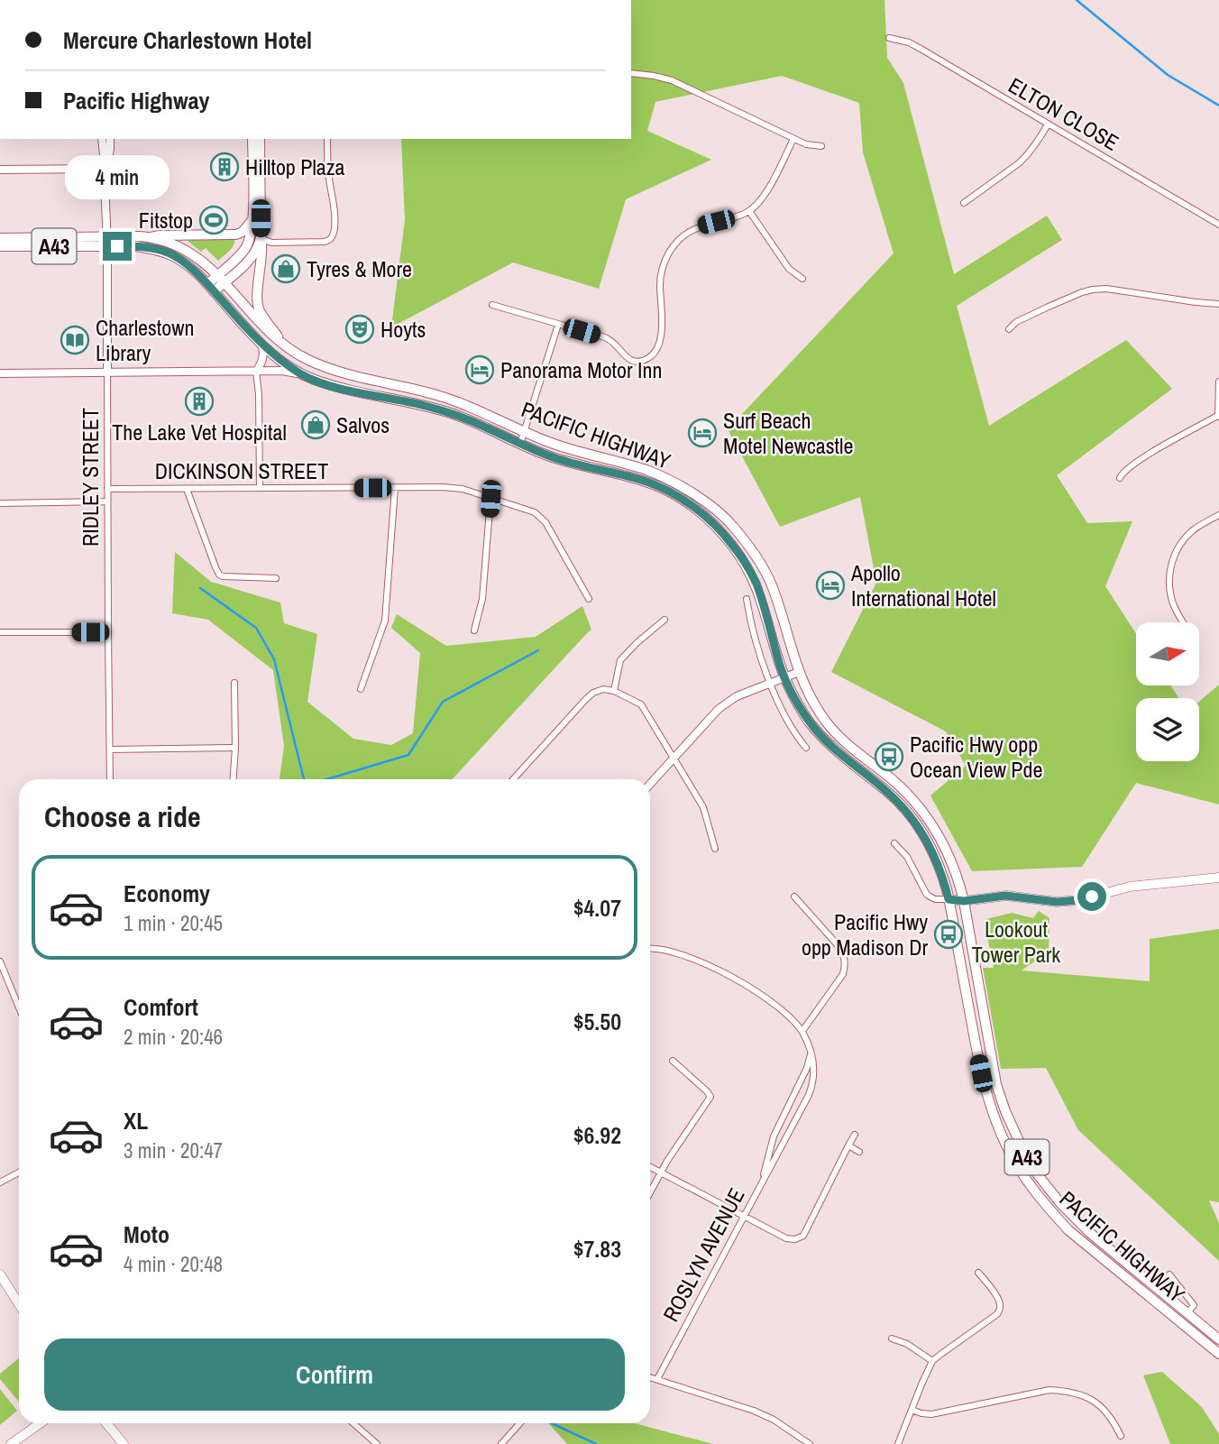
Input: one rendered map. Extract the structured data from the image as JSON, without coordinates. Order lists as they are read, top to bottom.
{
  "streets": {
    "main road": ["A43", "PACIFIC HIGHWAY"],
    "street": [
      "ELTON CLOSE",
      "DICKINSON STREET",
      "RIDLEY STREET",
      "ROSLYN AVENUE"
    ]
  },
  "crossings": [
    ["PACIFIC HIGHWAY", "RIDLEY STREET"],
    ["DICKINSON STREET", "RIDLEY STREET"]
  ],
  "parks": ["Lookout Tower Park"],
  "places": {
    "building": ["Hilltop Plaza", "The Lake Vet Hospital"],
    "sports": ["Fitstop"],
    "shop": ["Tyres & More", "Salvos"],
    "theatre": ["Hoyts"],
    "library": ["Charlestown Library"],
    "hotel": ["Panorama Motor Inn", "Surf Beach Motel Newcastle", "Apollo International Hotel"],
    "bus stop": ["Pacific Hwy opp Ocean View Pde", "Pacific Hwy opp Madison Dr"]
  },
  "north": "right",
  "page": {
    "banner": ["Mercure Charlestown Hotel", "Pacific Highway"],
    "bubble": "4 min",
    "heading": "Choose a ride",
    "list": [
      {
        "name": "Economy",
        "note": "1 min · 20:45",
        "value": "$4.07"
      },
      {
        "name": "Comfort",
        "note": "2 min · 20:46",
        "value": "$5.50"
      },
      {
        "name": "XL",
        "note": "3 min · 20:47",
        "value": "$6.92"
      },
      {
        "name": "Moto",
        "note": "4 min · 20:48",
        "value": "$7.83"
      }
    ],
    "buttons": "Confirm"
  }
}
